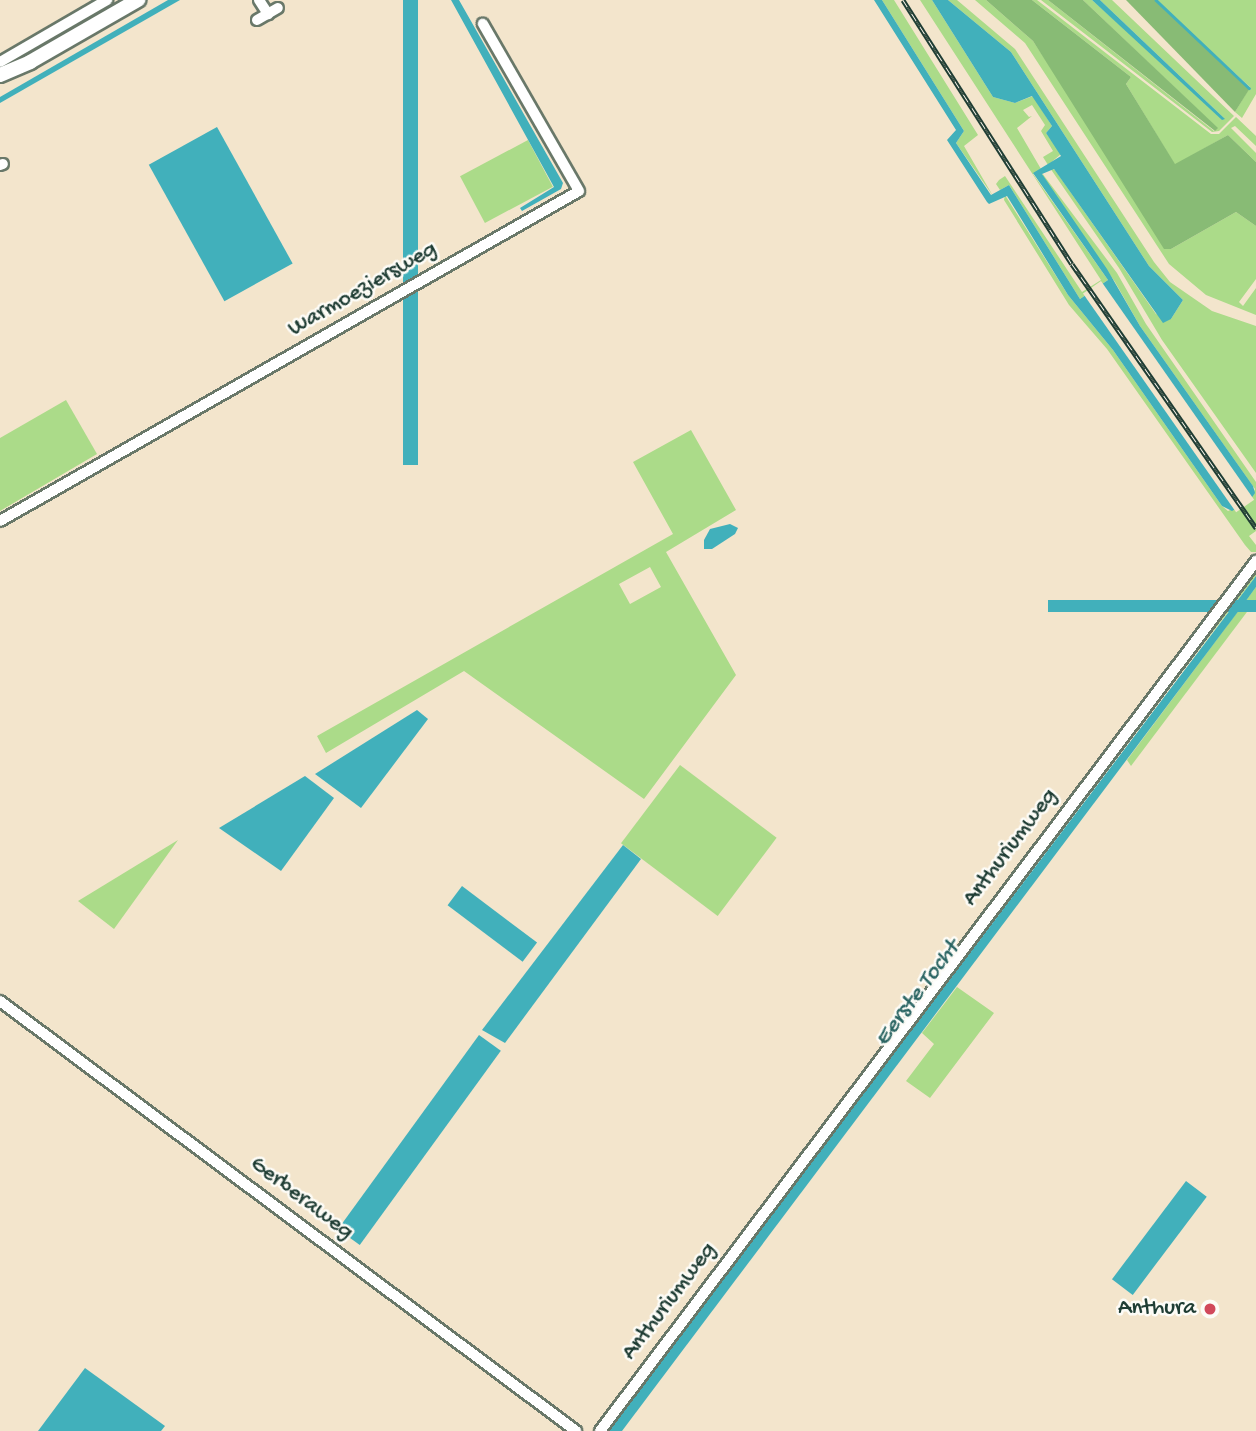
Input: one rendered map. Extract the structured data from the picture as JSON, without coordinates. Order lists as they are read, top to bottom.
{
  "streets": {
    "street": ["Warmoeziersweg", "Anthuriumweg", "Gerberaweg"]
  },
  "water": ["Eerste Tocht"],
  "places": ["Anthura"]
}
